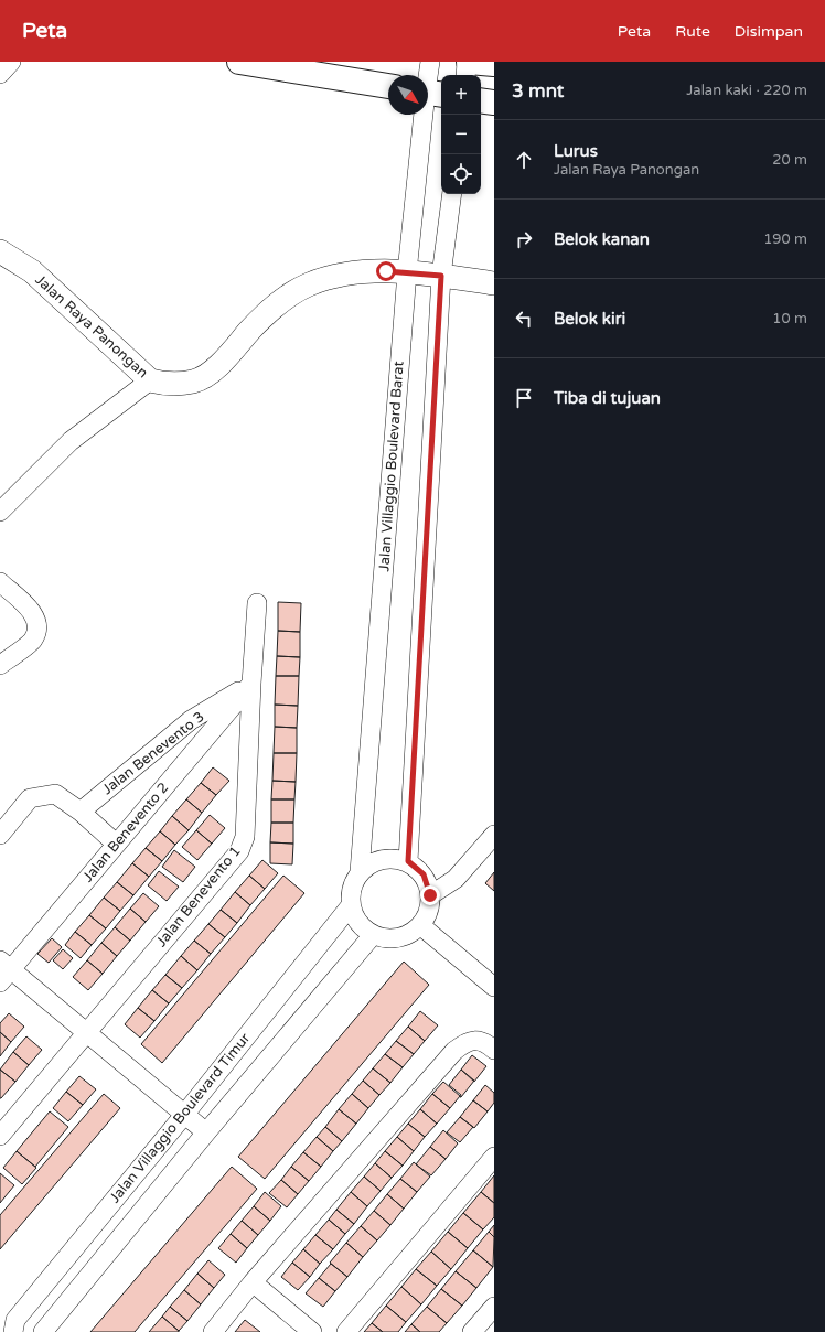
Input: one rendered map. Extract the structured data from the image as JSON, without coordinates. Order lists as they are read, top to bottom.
{
  "streets": {
    "street": [
      "Jalan Raya Panongan",
      "Jalan Villaggio Boulevard Barat",
      "Jalan Benevento 3",
      "Jalan Benevento 2",
      "Jalan Benevento 1",
      "Jalan Villaggio Boulevard Timur"
    ]
  },
  "crossings": [
    ["Jalan Raya Panongan", "Jalan Villaggio Boulevard Barat"],
    ["Jalan Villaggio Boulevard Barat", "Jalan Villaggio Boulevard Timur"],
    ["Jalan Benevento 3", "Jalan Benevento 2"],
    ["Jalan Benevento 3", "Jalan Benevento 1"],
    ["Jalan Benevento 2", "Jalan Benevento 1"]
  ],
  "north": "bottom right",
  "page": {
    "header": "Peta",
    "nav": ["Peta", "Rute", "Disimpan"],
    "heading": ["3 mnt", "Jalan kaki · 220 m"],
    "map_buttons": ["+", "−"],
    "list": [
      ["Lurus", "Jalan Raya Panongan", "20 m"],
      ["Belok kanan", "190 m"],
      ["Belok kiri", "10 m"],
      "Tiba di tujuan"
    ]
  }
}
